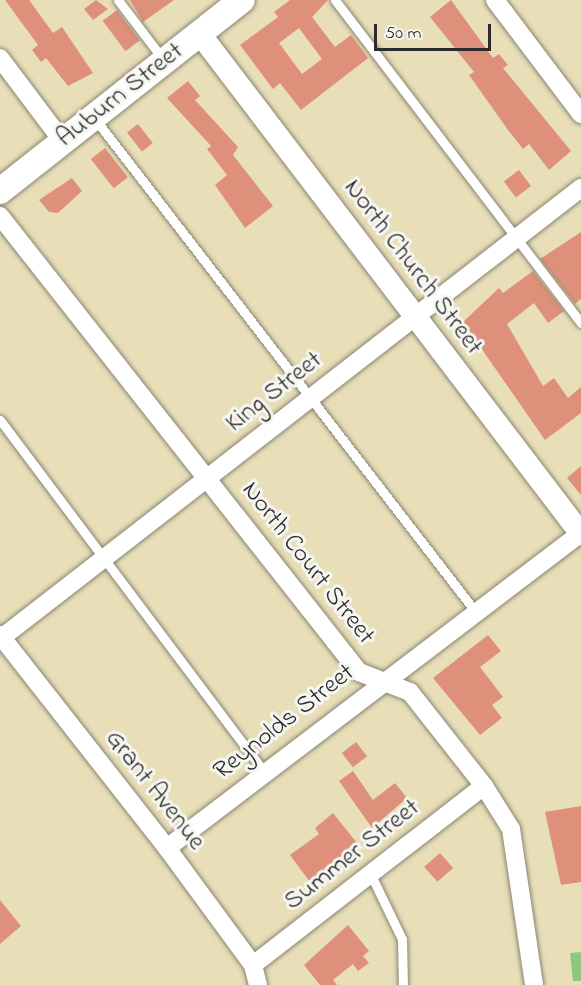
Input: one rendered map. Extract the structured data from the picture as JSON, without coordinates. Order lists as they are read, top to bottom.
{
  "streets": {
    "main road": ["Auburn Street"],
    "street": [
      "North Church Street",
      "King Street",
      "North Court Street",
      "Reynolds Street",
      "Grant Avenue",
      "Summer Street"
    ]
  },
  "crossings": [
    ["Auburn Street", "North Church Street"],
    ["North Church Street", "King Street"],
    ["North Church Street", "Reynolds Street"],
    ["King Street", "North Court Street"],
    ["King Street", "Grant Avenue"],
    ["North Court Street", "Reynolds Street"],
    ["North Court Street", "Summer Street"],
    ["Reynolds Street", "Grant Avenue"],
    ["Grant Avenue", "Summer Street"]
  ],
  "scale_bar": "50 m"
}
